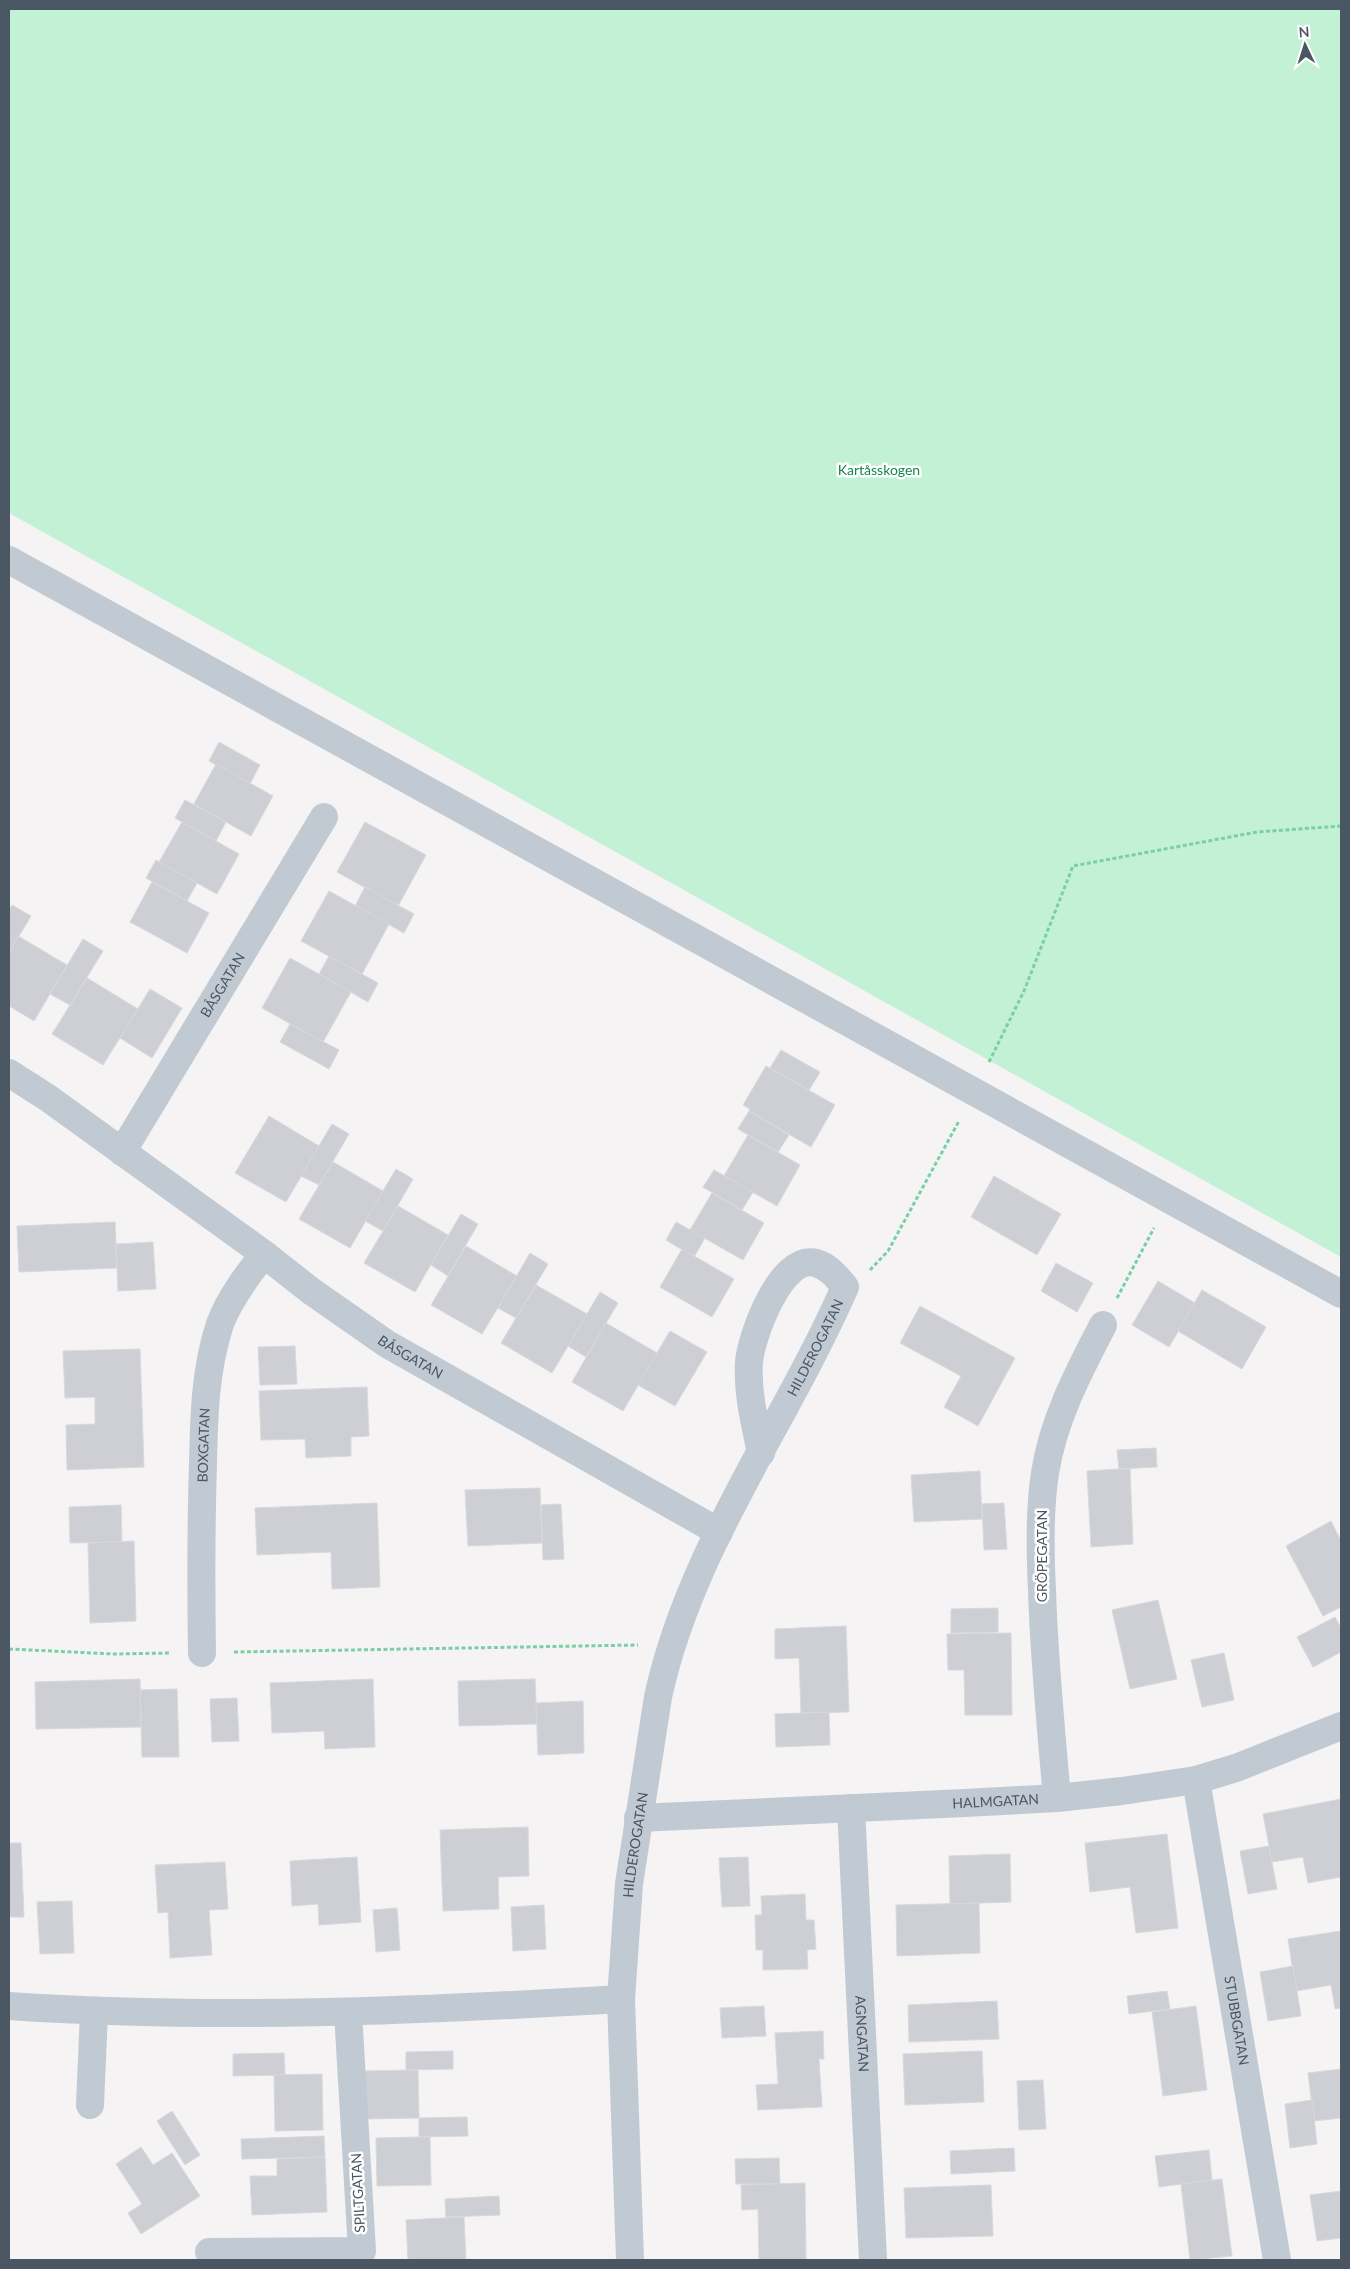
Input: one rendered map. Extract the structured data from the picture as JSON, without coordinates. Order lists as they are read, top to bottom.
{
  "streets": {
    "street": [
      "BÅSGATAN",
      "HILDEROGATAN",
      "BOXGATAN",
      "GRÖPEGATAN",
      "HALMGATAN",
      "STUBBGATAN",
      "AGNGATAN",
      "SPILTGATAN"
    ]
  },
  "crossings": [
    ["BÅSGATAN", "HILDEROGATAN"],
    ["BÅSGATAN", "BOXGATAN"],
    ["HILDEROGATAN", "HALMGATAN"],
    ["GRÖPEGATAN", "HALMGATAN"],
    ["HALMGATAN", "STUBBGATAN"],
    ["HALMGATAN", "AGNGATAN"]
  ],
  "parks": ["Kartåsskogen"],
  "north": "top"
}
